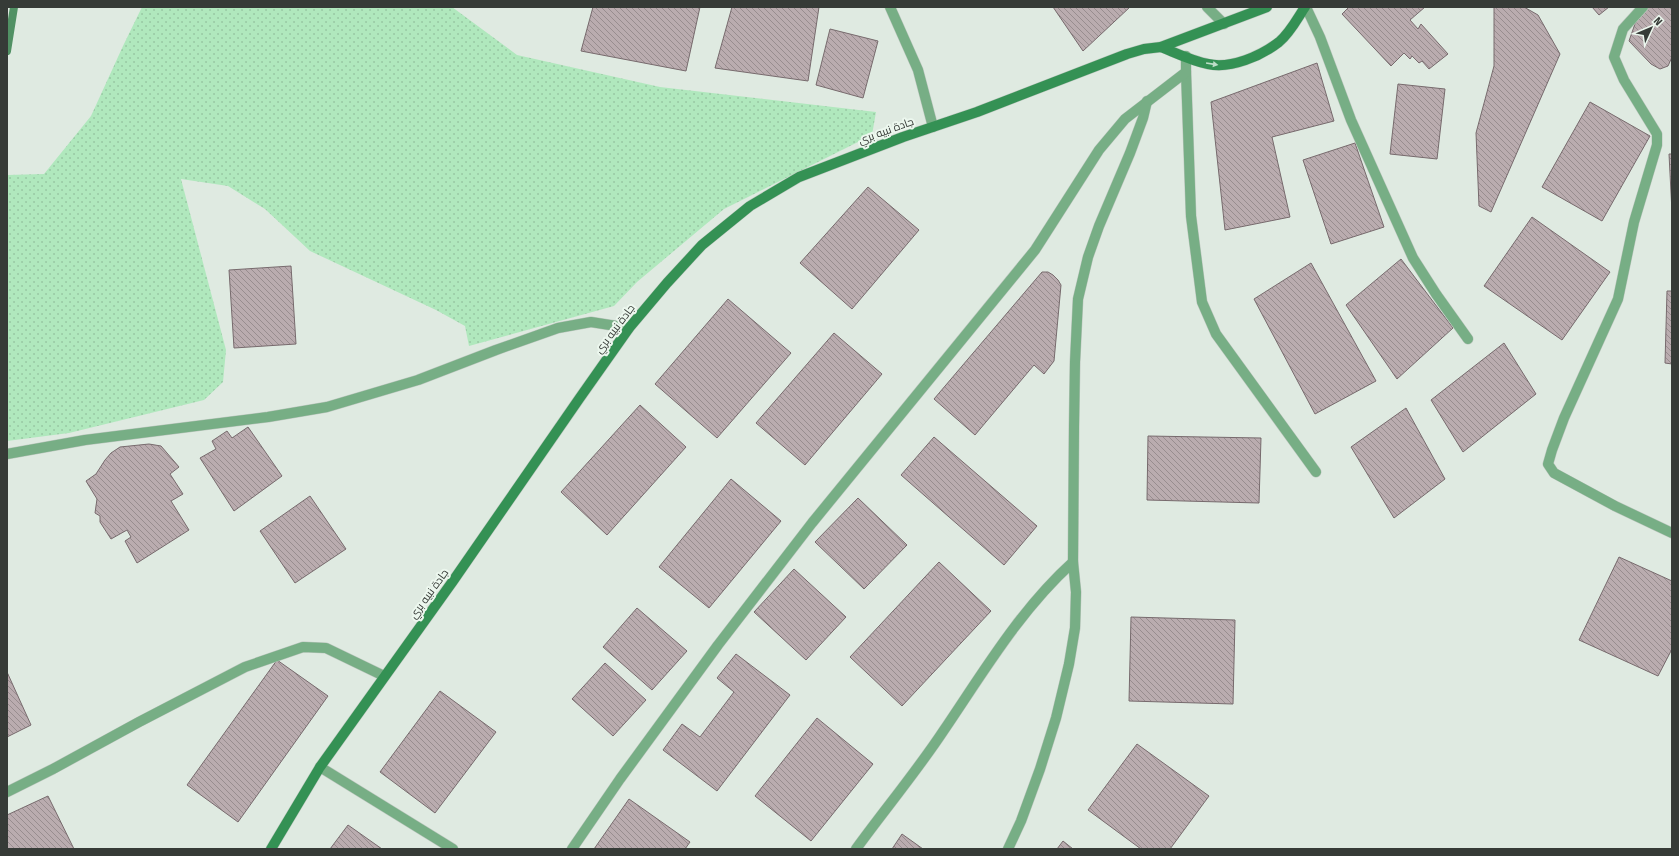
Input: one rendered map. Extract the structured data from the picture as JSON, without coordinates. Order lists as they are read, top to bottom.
{
  "streets": {
    "street": ["جادة نبيه بري"]
  },
  "north": "top right"
}
